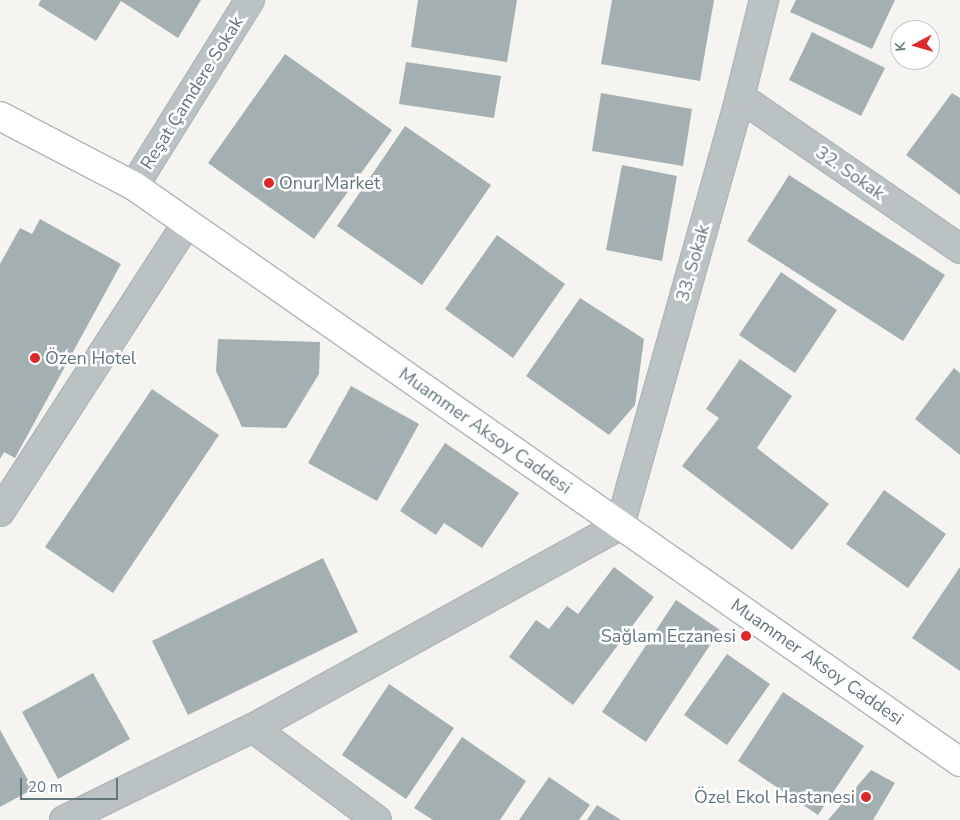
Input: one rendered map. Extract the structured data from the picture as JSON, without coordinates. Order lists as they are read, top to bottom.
{
  "streets": {
    "main road": ["Muammer Aksoy Caddesi"],
    "street": ["Reşat Çamdere Sokak", "32. Sokak", "33. Sokak"]
  },
  "crossings": [
    ["Reşat Çamdere Sokak", "Muammer Aksoy Caddesi"],
    ["32. Sokak", "33. Sokak"],
    ["33. Sokak", "Muammer Aksoy Caddesi"]
  ],
  "places": [
    "Onur Market",
    "Özen Hotel",
    "Sağlam Eczanesi",
    "Özel Ekol Hastanesi"
  ],
  "scale_bar": "20 m",
  "north": "left"
}
